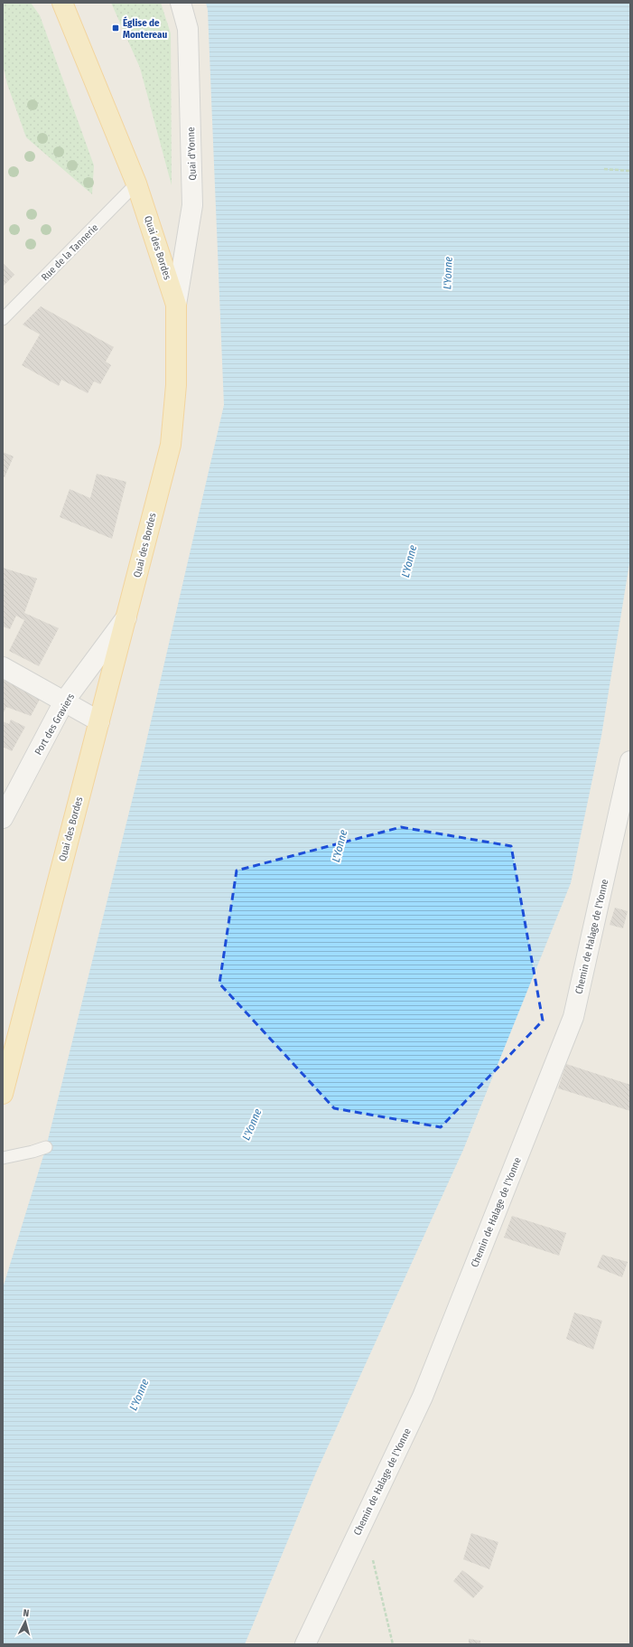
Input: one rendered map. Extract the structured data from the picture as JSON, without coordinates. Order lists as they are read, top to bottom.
{
  "streets": {
    "main road": ["Quai des Bordes"],
    "street": ["Quai d'Yonne", "Port des Graviers", "Chemin de Halage de l'Yonne"],
    "lane": ["Rue de la Tannerie"]
  },
  "crossings": [
    ["Quai d'Yonne", "Quai des Bordes"],
    ["Quai des Bordes", "Rue de la Tannerie"],
    ["Quai des Bordes", "Port des Graviers"]
  ],
  "water": ["L'Yonne"],
  "places": {
    "transit": ["Église de Montereau"]
  },
  "north": "top"
}
